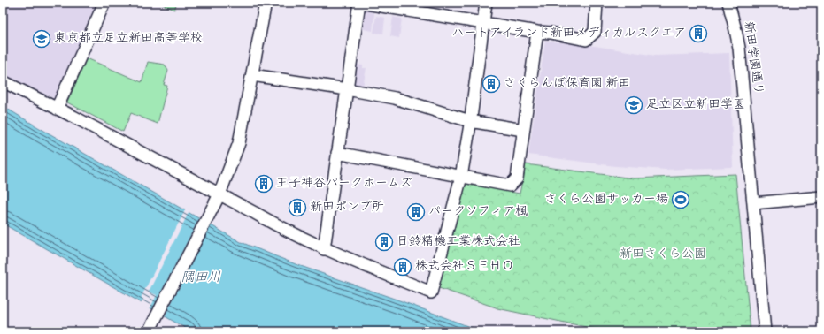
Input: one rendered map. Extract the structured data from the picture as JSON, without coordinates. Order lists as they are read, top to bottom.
{
  "streets": {
    "street": ["新田学園通り"]
  },
  "water": ["隅田川"],
  "parks": ["新田さくら公園"],
  "places": {
    "building": [
      "ハートアイランド新田メディカルスクエア",
      "さくらんぼ保育園 新田",
      "王子神谷パークホームズ",
      "新田ポンプ所",
      "パークソフィア楓",
      "日鈴精機工業株式会社",
      "株式会社ＳＥＨＯ"
    ],
    "school or university": ["東京都立足立新田高等学校", "足立区立新田学園"],
    "sports": ["さくら公園サッカー場"]
  }
}
